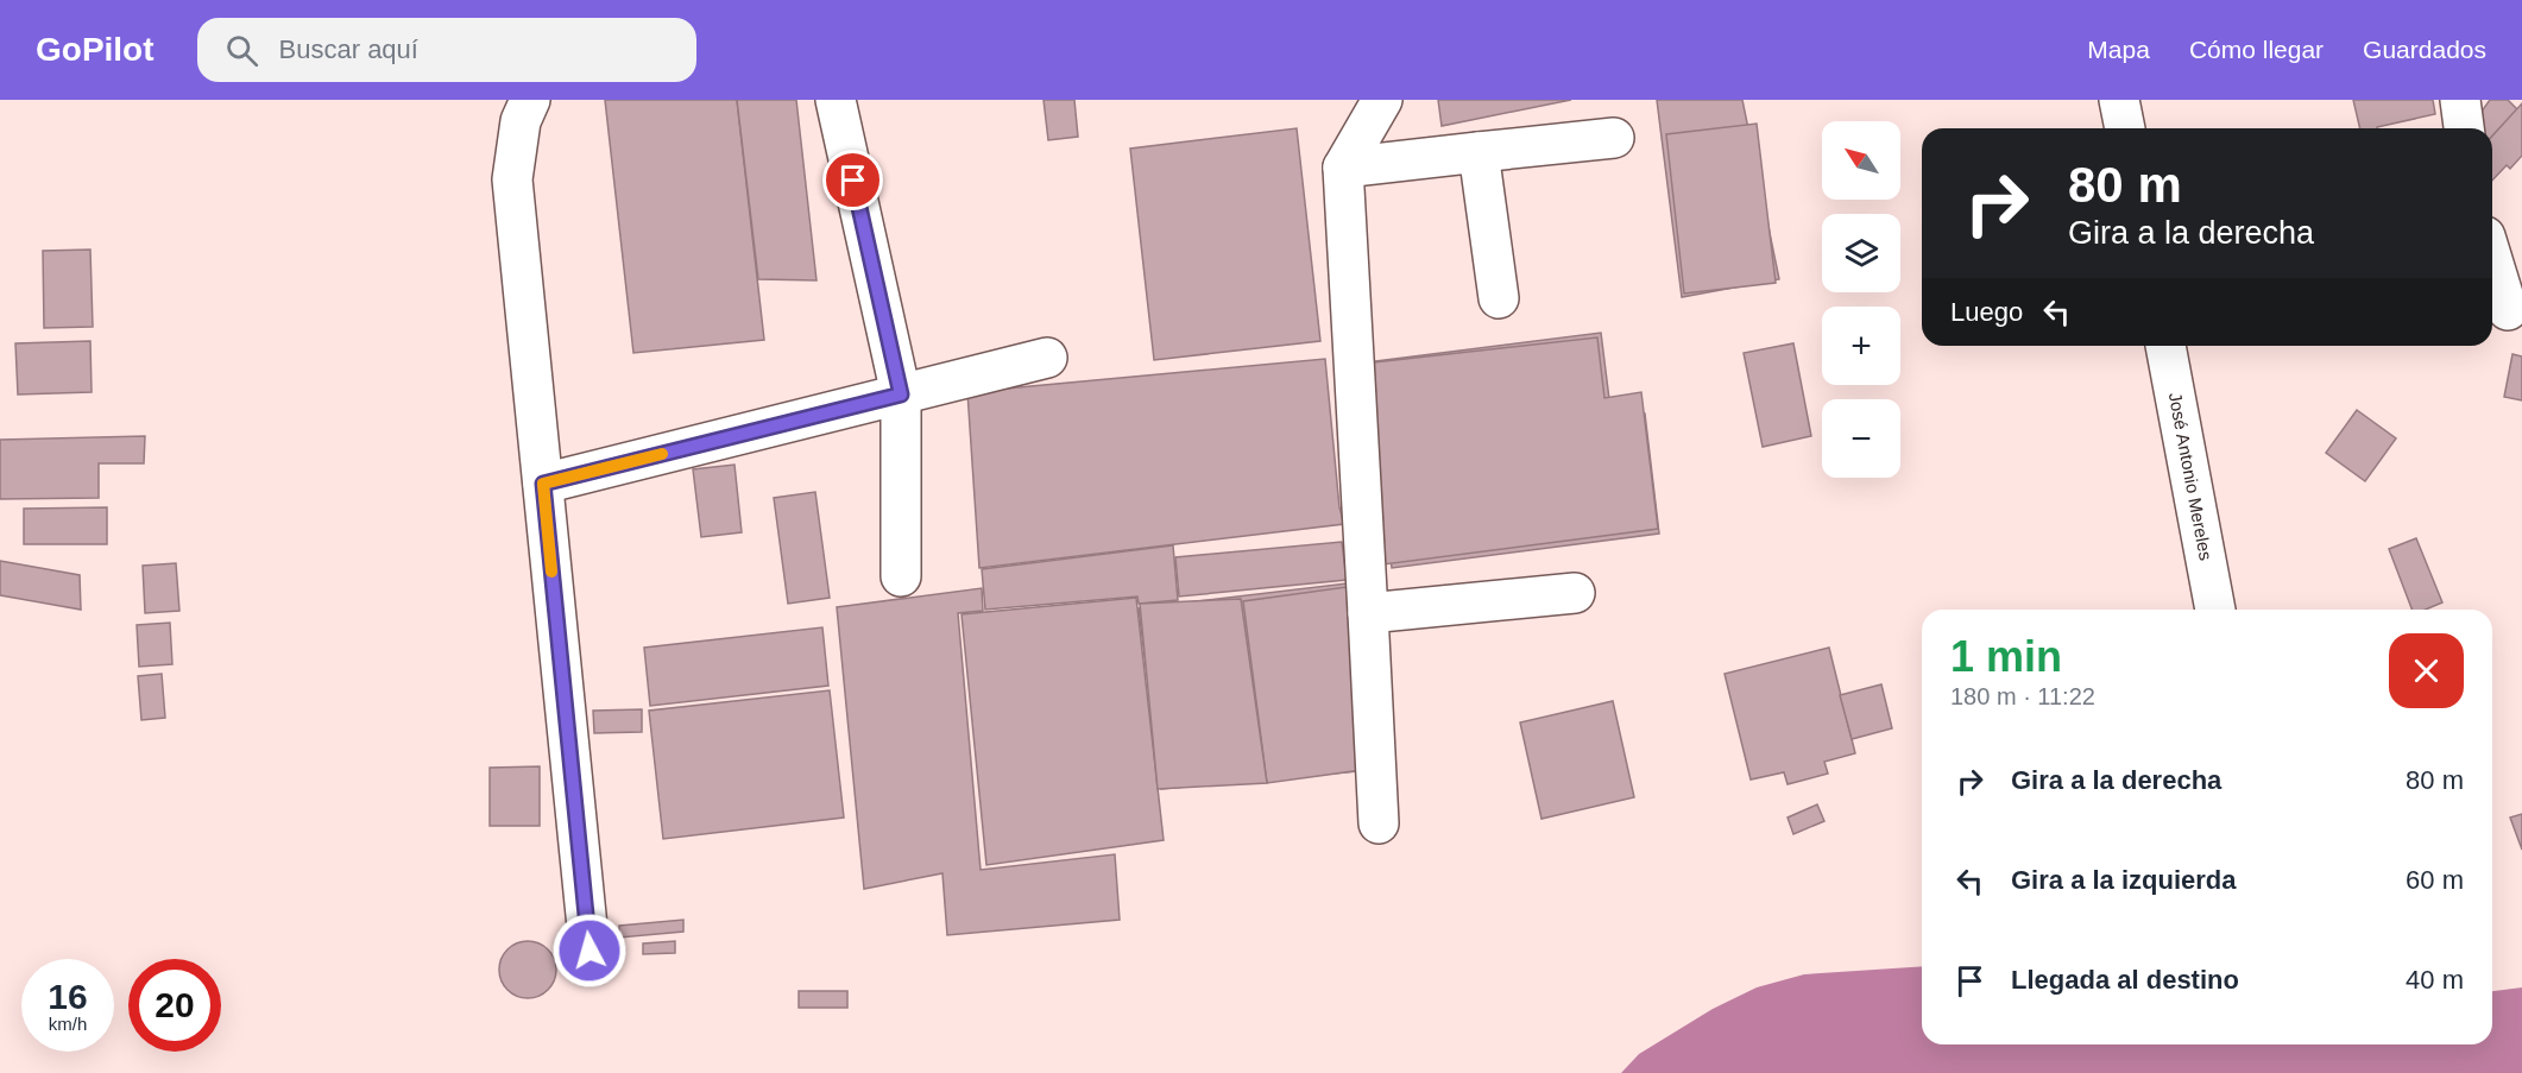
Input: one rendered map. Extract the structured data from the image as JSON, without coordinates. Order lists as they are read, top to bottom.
{
  "streets": {
    "street": ["José Antonio Mereles"]
  },
  "north": "top left",
  "page": {
    "header": "GoPilot",
    "search": "Buscar aquí",
    "nav": ["Mapa", "Cómo llegar", "Guardados"],
    "map_buttons": ["+", "−"],
    "turn": ["80 m", "Gira a la derecha"],
    "then": "Luego",
    "heading": ["1 min", "180 m · 11:22"],
    "list": [
      {
        "name": "Gira a la derecha",
        "value": "80 m"
      },
      {
        "name": "Gira a la izquierda",
        "value": "60 m"
      },
      {
        "name": "Llegada al destino",
        "value": "40 m"
      }
    ],
    "speed": "16 km/h",
    "limit": "20"
  }
}
